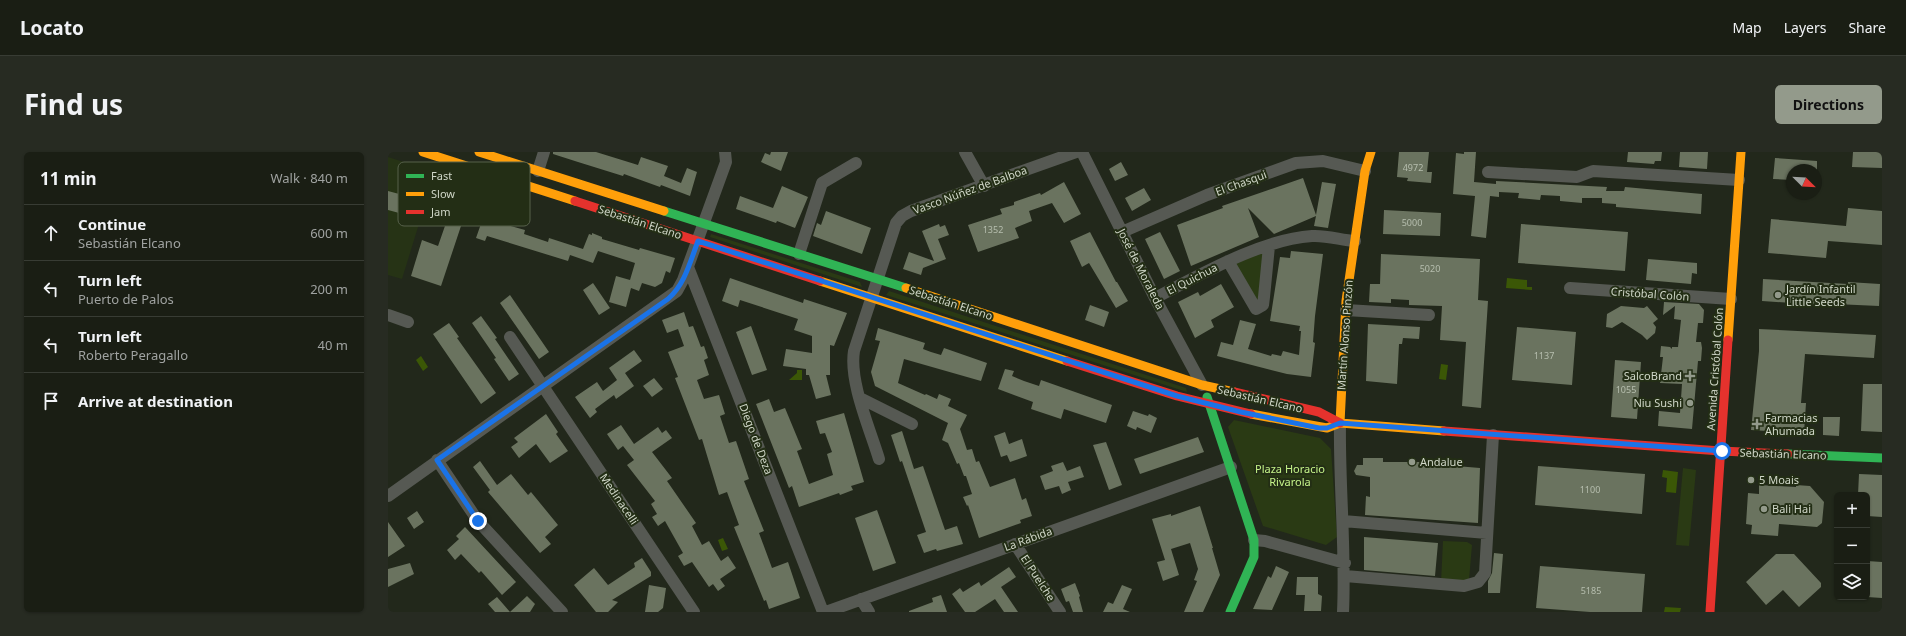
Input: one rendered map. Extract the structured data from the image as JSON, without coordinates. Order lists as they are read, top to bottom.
{
  "streets": {
    "street": [
      "El Chasqui",
      "Vasco Núñez de Balboa",
      "Sebastián Elcano",
      "José de Moraleda",
      "El Quichua",
      "Cristóbal Colón",
      "Martín Alonso Pinzón",
      "Avenida Cristóbal Colón",
      "Diego de Deza",
      "Medinacelli",
      "La Rábida",
      "El Puelche"
    ]
  },
  "crossings": [
    ["El Chasqui", "José de Moraleda"],
    ["El Chasqui", "Martín Alonso Pinzón"],
    ["Vasco Núñez de Balboa", "Sebastián Elcano"],
    ["Sebastián Elcano", "José de Moraleda"],
    ["Sebastián Elcano", "Martín Alonso Pinzón"],
    ["Sebastián Elcano", "Avenida Cristóbal Colón"],
    ["José de Moraleda", "El Quichua"],
    ["El Quichua", "Martín Alonso Pinzón"],
    ["Cristóbal Colón", "Avenida Cristóbal Colón"],
    ["Diego de Deza", "La Rábida"],
    ["La Rábida", "El Puelche"]
  ],
  "parks": ["Plaza Horacio Rivarola"],
  "places": {
    "other": [
      "Jardín Infantil Little Seeds",
      "Niu Sushi",
      "Andalue",
      "5 Moais",
      "Bali Hai"
    ],
    "health": ["SalcoBrand", "Farmacias Ahumada"]
  },
  "house_numbers": [
    "4972",
    "5000",
    "1352",
    "5020",
    "1137",
    "1055",
    "1100",
    "5185"
  ],
  "legend": ["Fast", "Slow", "Jam"],
  "north": "bottom right",
  "page": {
    "header": "Locato",
    "nav": ["Map", "Layers", "Share"],
    "title": "Find us",
    "buttons": "Directions",
    "heading": ["11 min", "Walk · 840 m"],
    "list": [
      ["Continue", "Sebastián Elcano", "600 m"],
      ["Turn left", "Puerto de Palos", "200 m"],
      ["Turn left", "Roberto Peragallo", "40 m"],
      "Arrive at destination"
    ],
    "map_buttons": ["+", "−"]
  }
}
